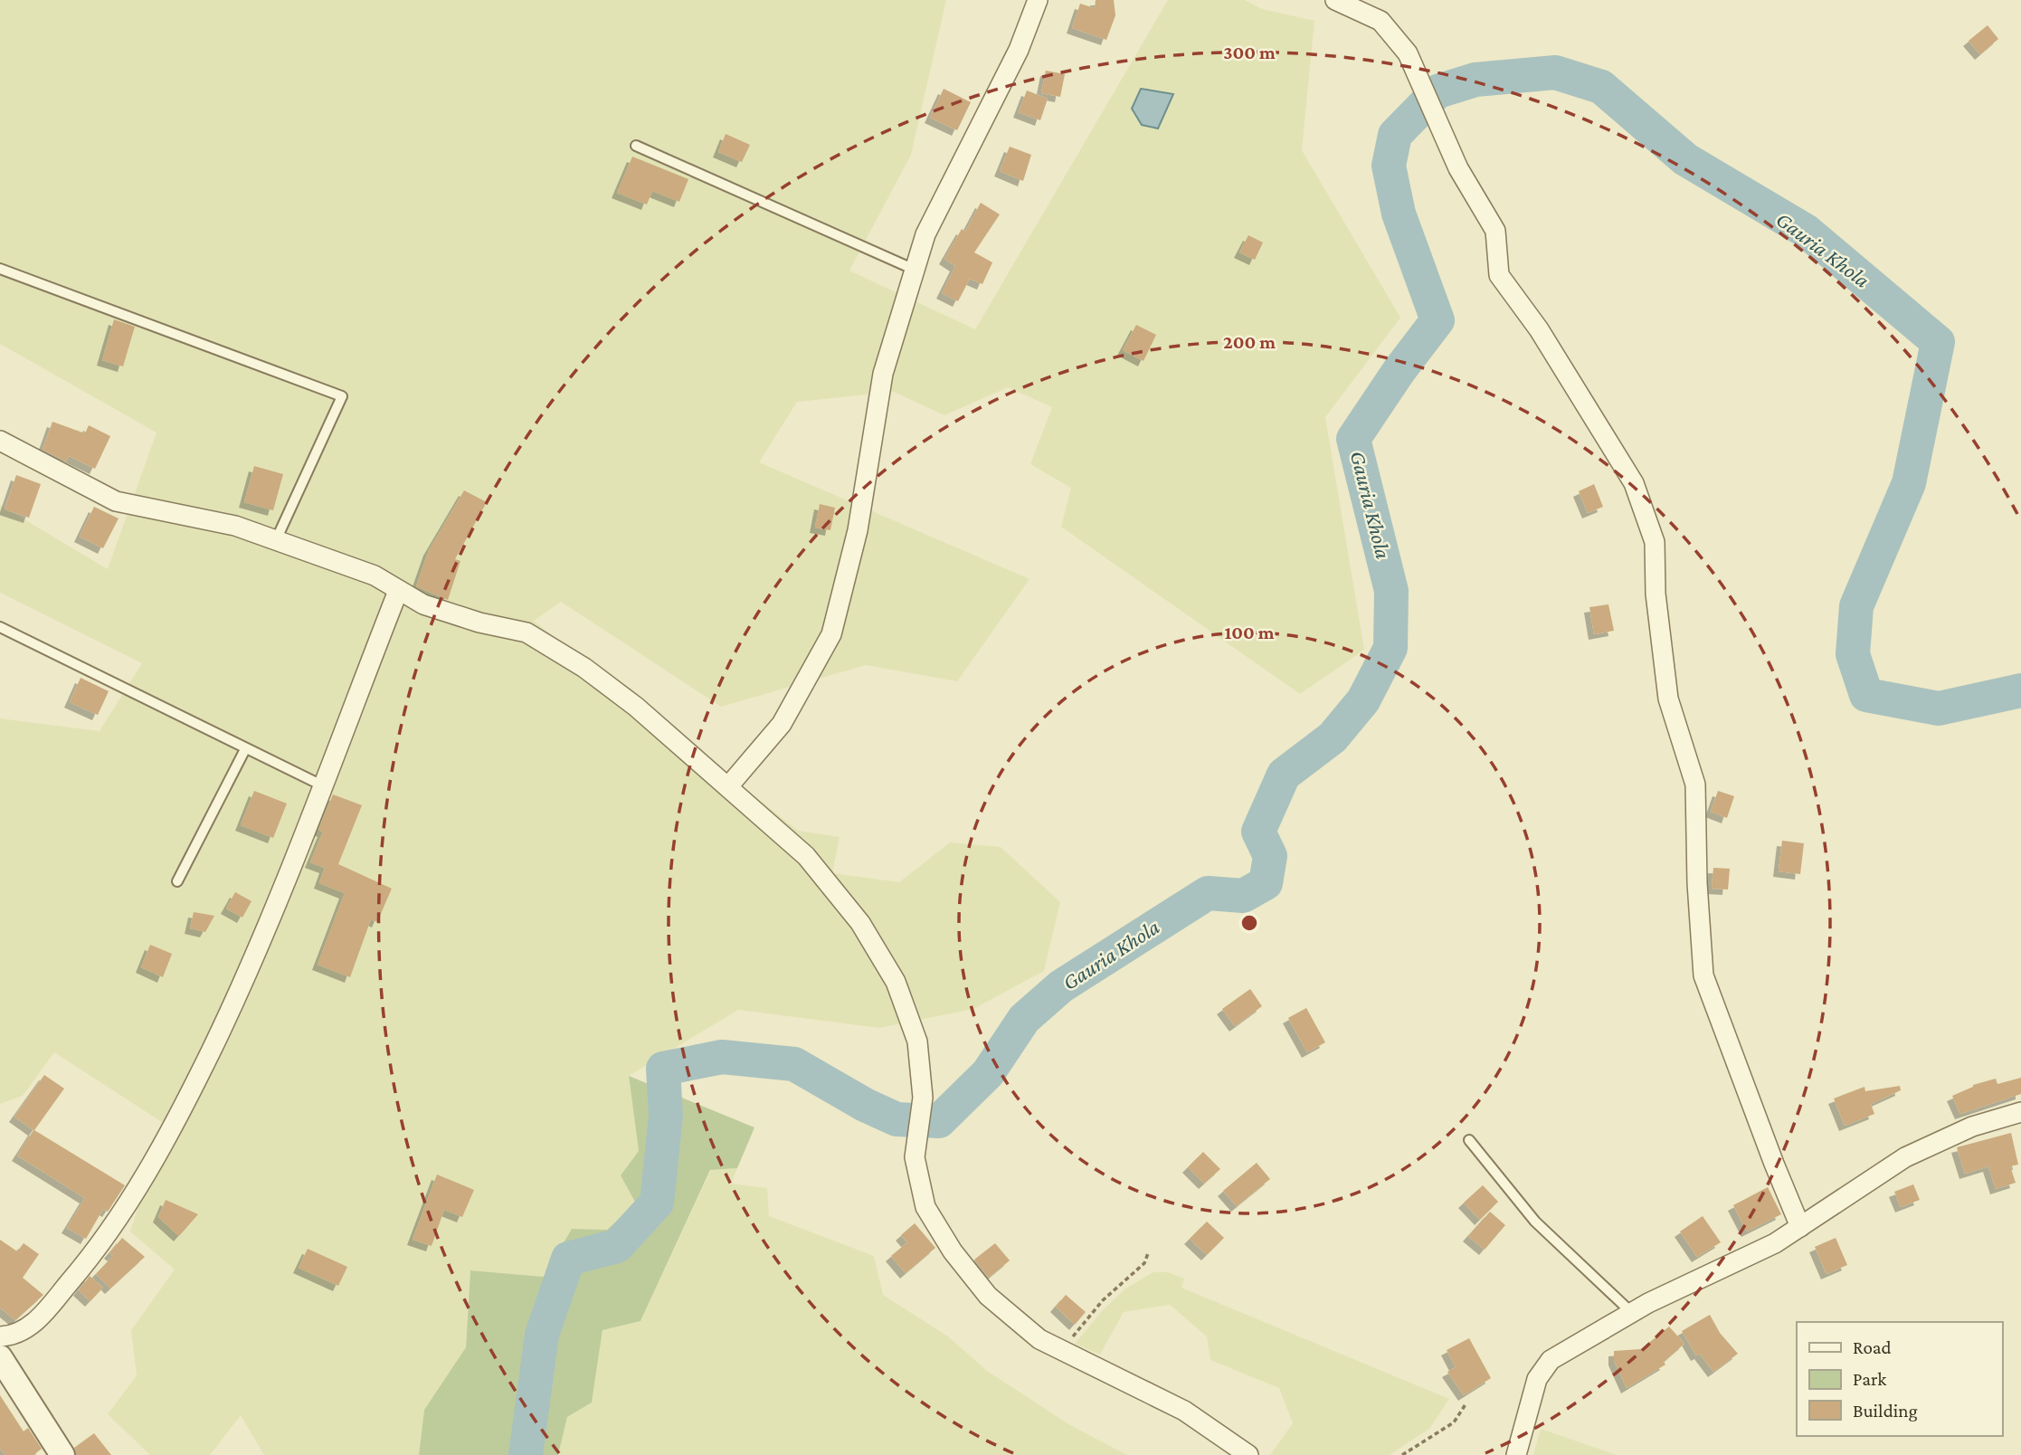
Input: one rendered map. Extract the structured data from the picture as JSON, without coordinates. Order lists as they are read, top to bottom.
{
  "water": ["Gauria Khola"],
  "legend": ["Road", "Park", "Building"],
  "rings": ["300 m", "200 m", "100 m"]
}
